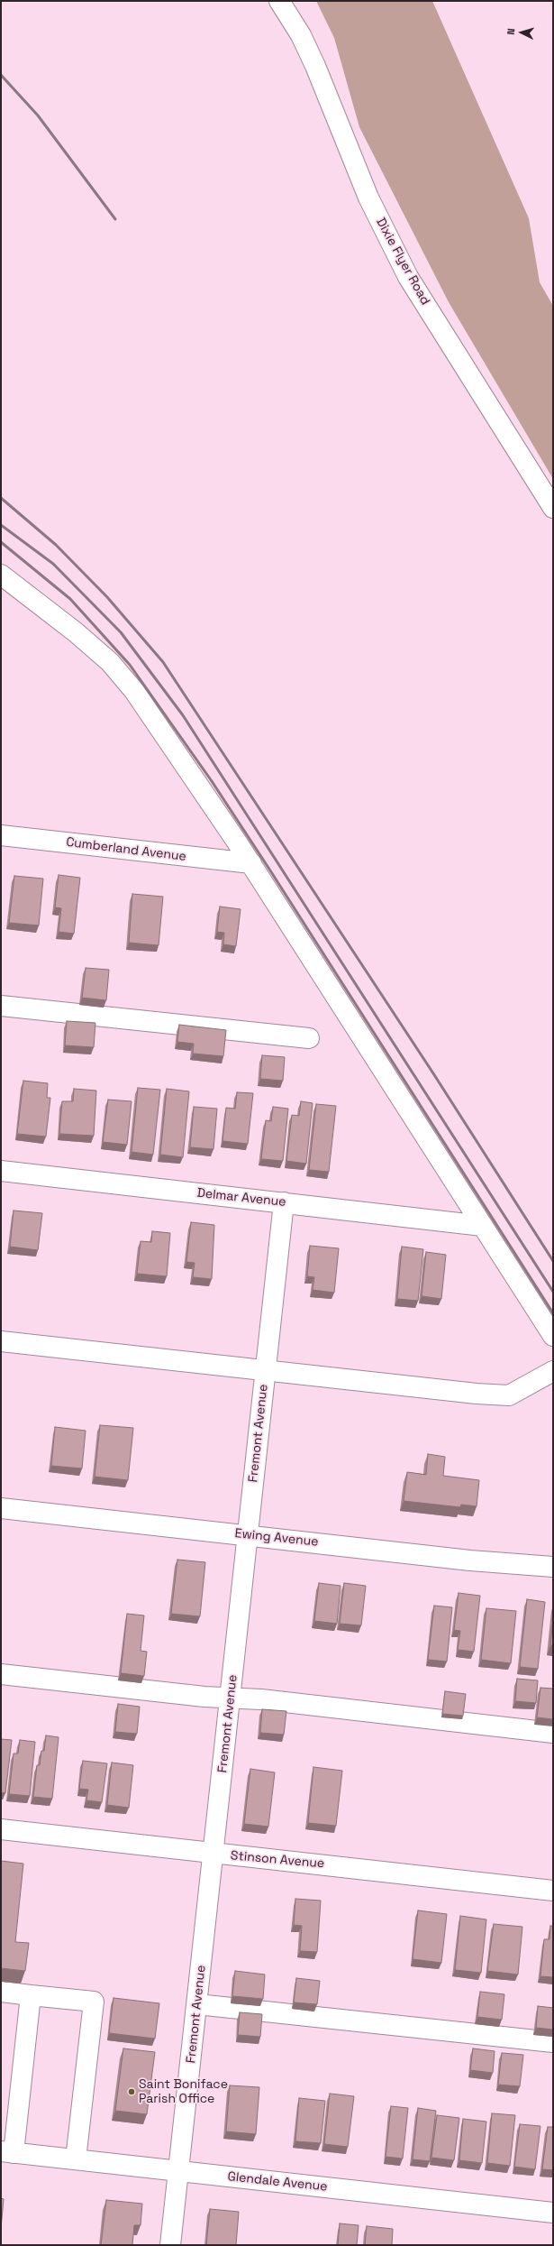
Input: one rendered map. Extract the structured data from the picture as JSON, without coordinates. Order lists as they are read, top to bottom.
{
  "streets": {
    "street": [
      "Dixie Flyer Road",
      "Cumberland Avenue",
      "Delmar Avenue",
      "Fremont Avenue",
      "Ewing Avenue",
      "Stinson Avenue",
      "Glendale Avenue"
    ]
  },
  "crossings": [
    ["Delmar Avenue", "Fremont Avenue"],
    ["Fremont Avenue", "Ewing Avenue"],
    ["Fremont Avenue", "Stinson Avenue"],
    ["Fremont Avenue", "Glendale Avenue"]
  ],
  "places": ["Saint Boniface Parish Office"],
  "north": "left"
}
